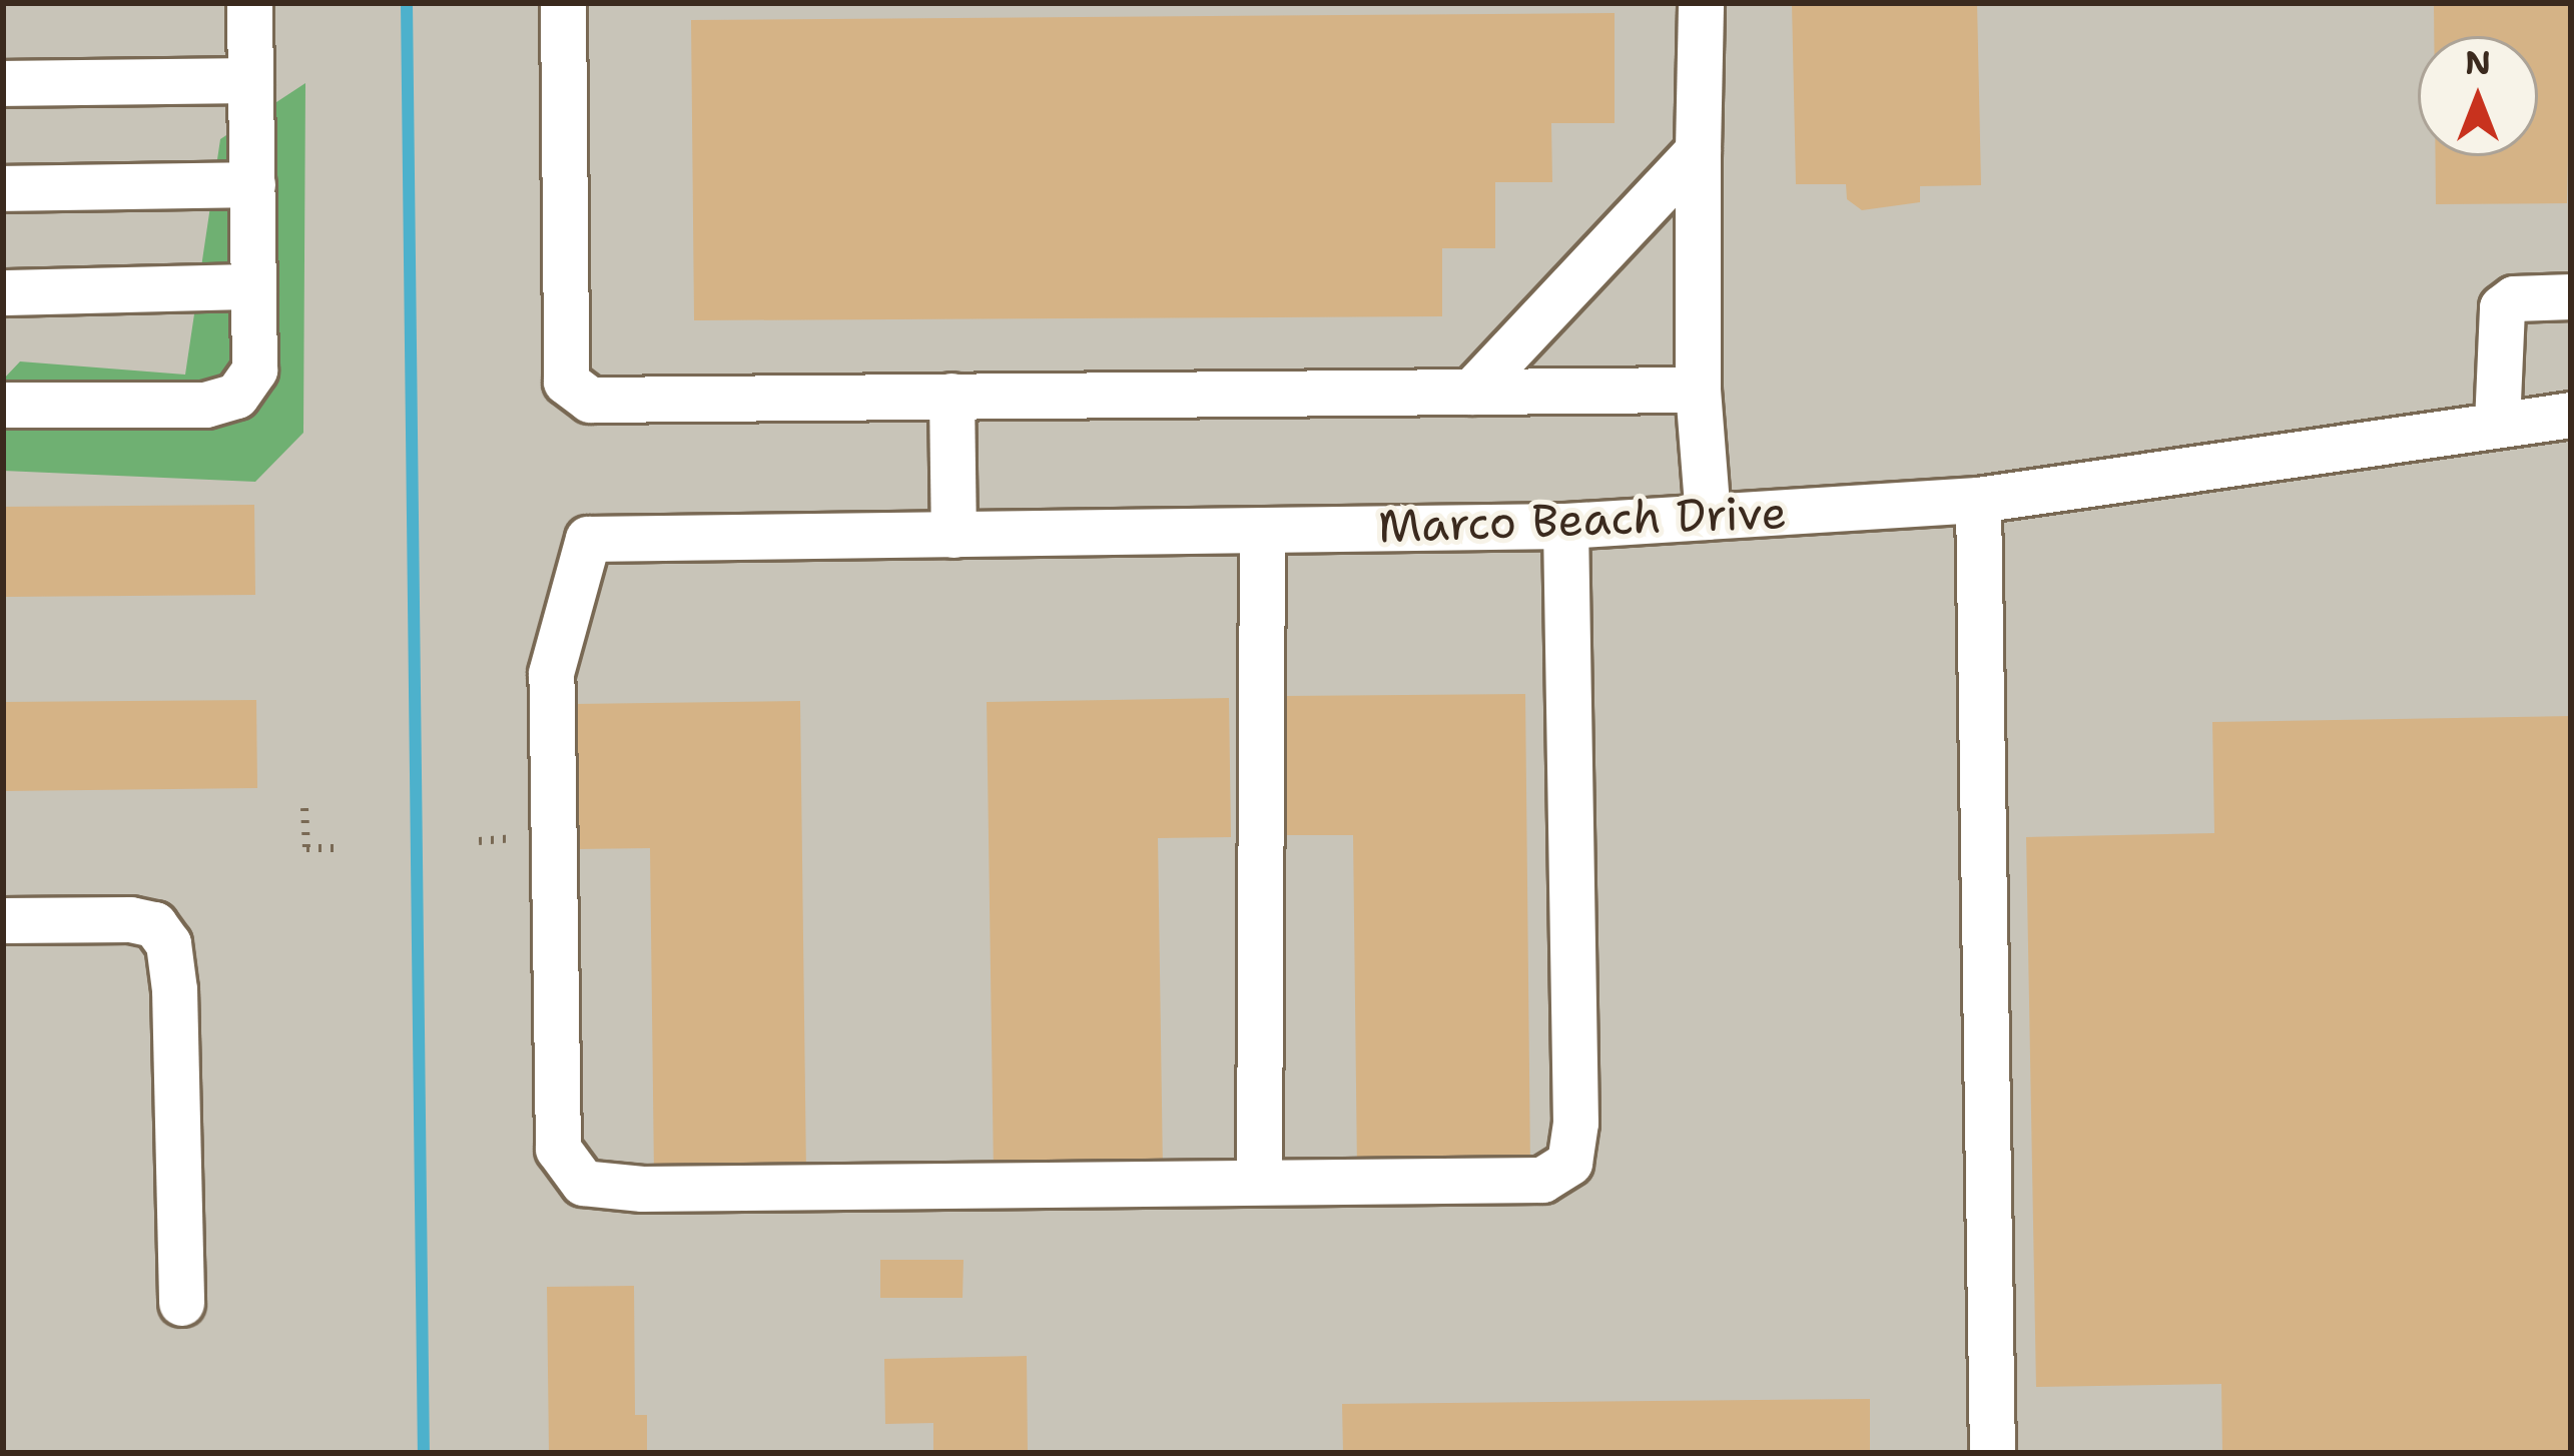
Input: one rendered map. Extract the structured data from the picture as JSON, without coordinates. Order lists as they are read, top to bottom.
{
  "streets": {
    "street": ["Marco Beach Drive"]
  },
  "north": "top"
}
